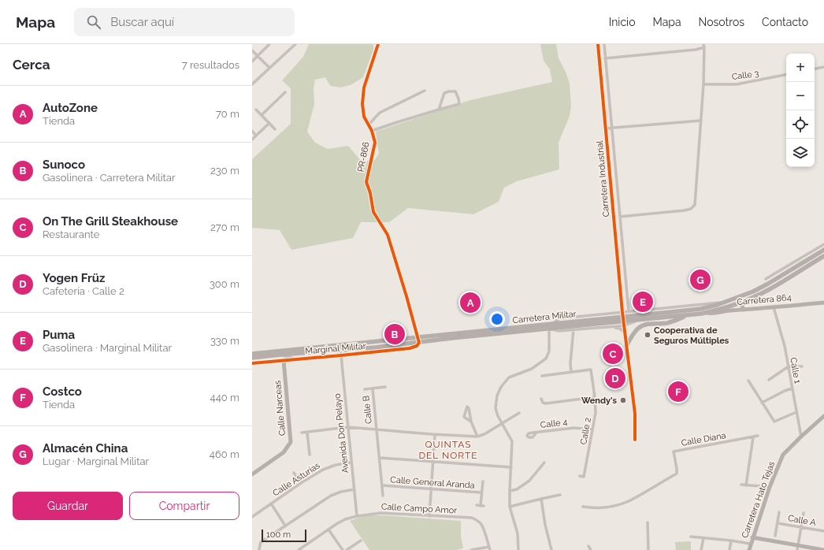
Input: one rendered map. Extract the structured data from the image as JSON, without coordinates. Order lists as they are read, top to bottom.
{
  "streets": {
    "main road": ["Carretera Militar"],
    "street": [
      "Calle 3",
      "PR-866",
      "Carretera Industrial",
      "Carretera 864",
      "Marginal Militar",
      "Calle 1",
      "Calle Narceas",
      "Calle B",
      "Calle 4",
      "Calle 2",
      "Avenida Don Pelayo",
      "Calle Diana",
      "Calle Asturias",
      "Calle General Aranda",
      "Carretera Hato Tejas",
      "Calle Campo Amor",
      "Calle A"
    ]
  },
  "crossings": [
    ["PR-866", "Carretera Militar"],
    ["PR-866", "Marginal Militar"],
    ["Carretera 864", "Carretera Militar"],
    ["Carretera 864", "Calle 1"],
    ["Carretera Militar", "Marginal Militar"],
    ["Carretera Militar", "Avenida Don Pelayo"],
    ["Marginal Militar", "Calle Narceas"],
    ["Marginal Militar", "Avenida Don Pelayo"],
    ["Calle 1", "Carretera Hato Tejas"],
    ["Calle B", "Calle General Aranda"],
    ["Calle 4", "Calle 2"],
    ["Avenida Don Pelayo", "Calle Asturias"],
    ["Avenida Don Pelayo", "Calle Campo Amor"]
  ],
  "districts": ["QUINTAS DEL NORTE"],
  "places": ["Cooperativa de Seguros Múltiples", "Wendy's"],
  "scale_bar": "100 m",
  "page": {
    "header": "Mapa",
    "search": "Buscar aquí",
    "nav": [
      "Inicio",
      "Mapa",
      "Nosotros",
      "Contacto"
    ],
    "heading": ["Cerca", "7 resultados"],
    "map_buttons": ["+", "−"],
    "list": [
      {
        "mark": "A",
        "name": "AutoZone",
        "note": "Tienda",
        "value": "70 m"
      },
      {
        "mark": "B",
        "name": "Sunoco",
        "note": "Gasolinera · Carretera Militar",
        "value": "230 m"
      },
      {
        "mark": "C",
        "name": "On The Grill Steakhouse",
        "note": "Restaurante",
        "value": "270 m"
      },
      {
        "mark": "D",
        "name": "Yogen Früz",
        "note": "Cafetería · Calle 2",
        "value": "300 m"
      },
      {
        "mark": "E",
        "name": "Puma",
        "note": "Gasolinera · Marginal Militar",
        "value": "330 m"
      },
      {
        "mark": "F",
        "name": "Costco",
        "note": "Tienda",
        "value": "440 m"
      },
      {
        "mark": "G",
        "name": "Almacén China",
        "note": "Lugar · Marginal Militar",
        "value": "460 m"
      }
    ],
    "pins": [
      "G",
      "E",
      "A",
      "B",
      "C",
      "D",
      "F"
    ],
    "buttons": ["Guardar", "Compartir"],
    "scale": "100 m"
  }
}
